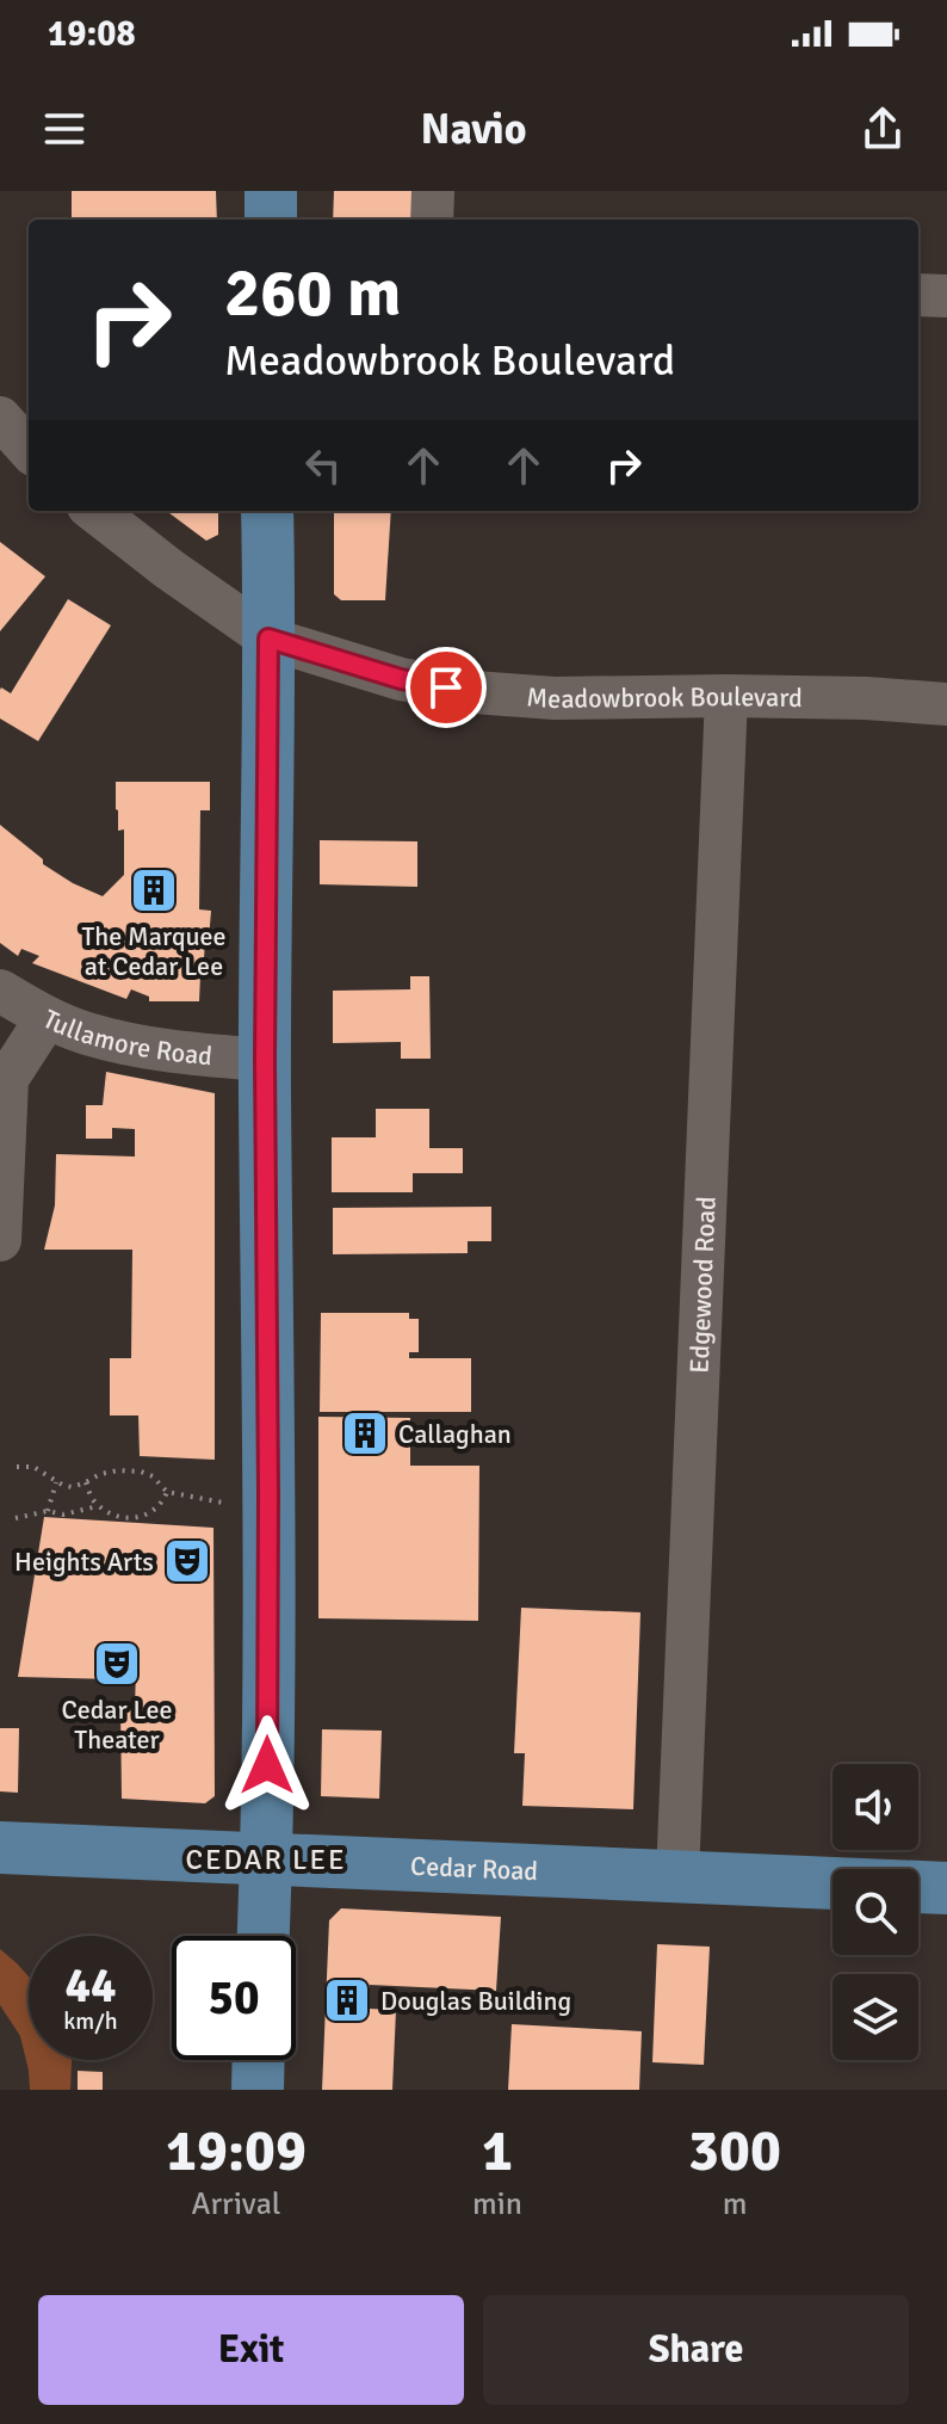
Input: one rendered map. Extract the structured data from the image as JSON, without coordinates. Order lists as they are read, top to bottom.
{
  "streets": {
    "main road": ["Cedar Road"],
    "street": ["Meadowbrook Boulevard", "Tullamore Road", "Edgewood Road"]
  },
  "crossings": [
    ["Meadowbrook Boulevard", "Edgewood Road"],
    ["Edgewood Road", "Cedar Road"]
  ],
  "districts": ["CEDAR LEE"],
  "places": {
    "building": ["The Marquee at Cedar Lee", "Callaghan", "Douglas Building"],
    "theatre": ["Heights Arts", "Cedar Lee Theater"]
  },
  "page": {
    "status": "19:08",
    "header": "Navio",
    "turn": ["260 m", "Meadowbrook Boulevard"],
    "speed": "44 km/h",
    "limit": "50",
    "eta": [
      "19:09",
      "Arrival",
      "1",
      "min",
      "300",
      "m"
    ],
    "buttons": ["Exit", "Share"]
  }
}
